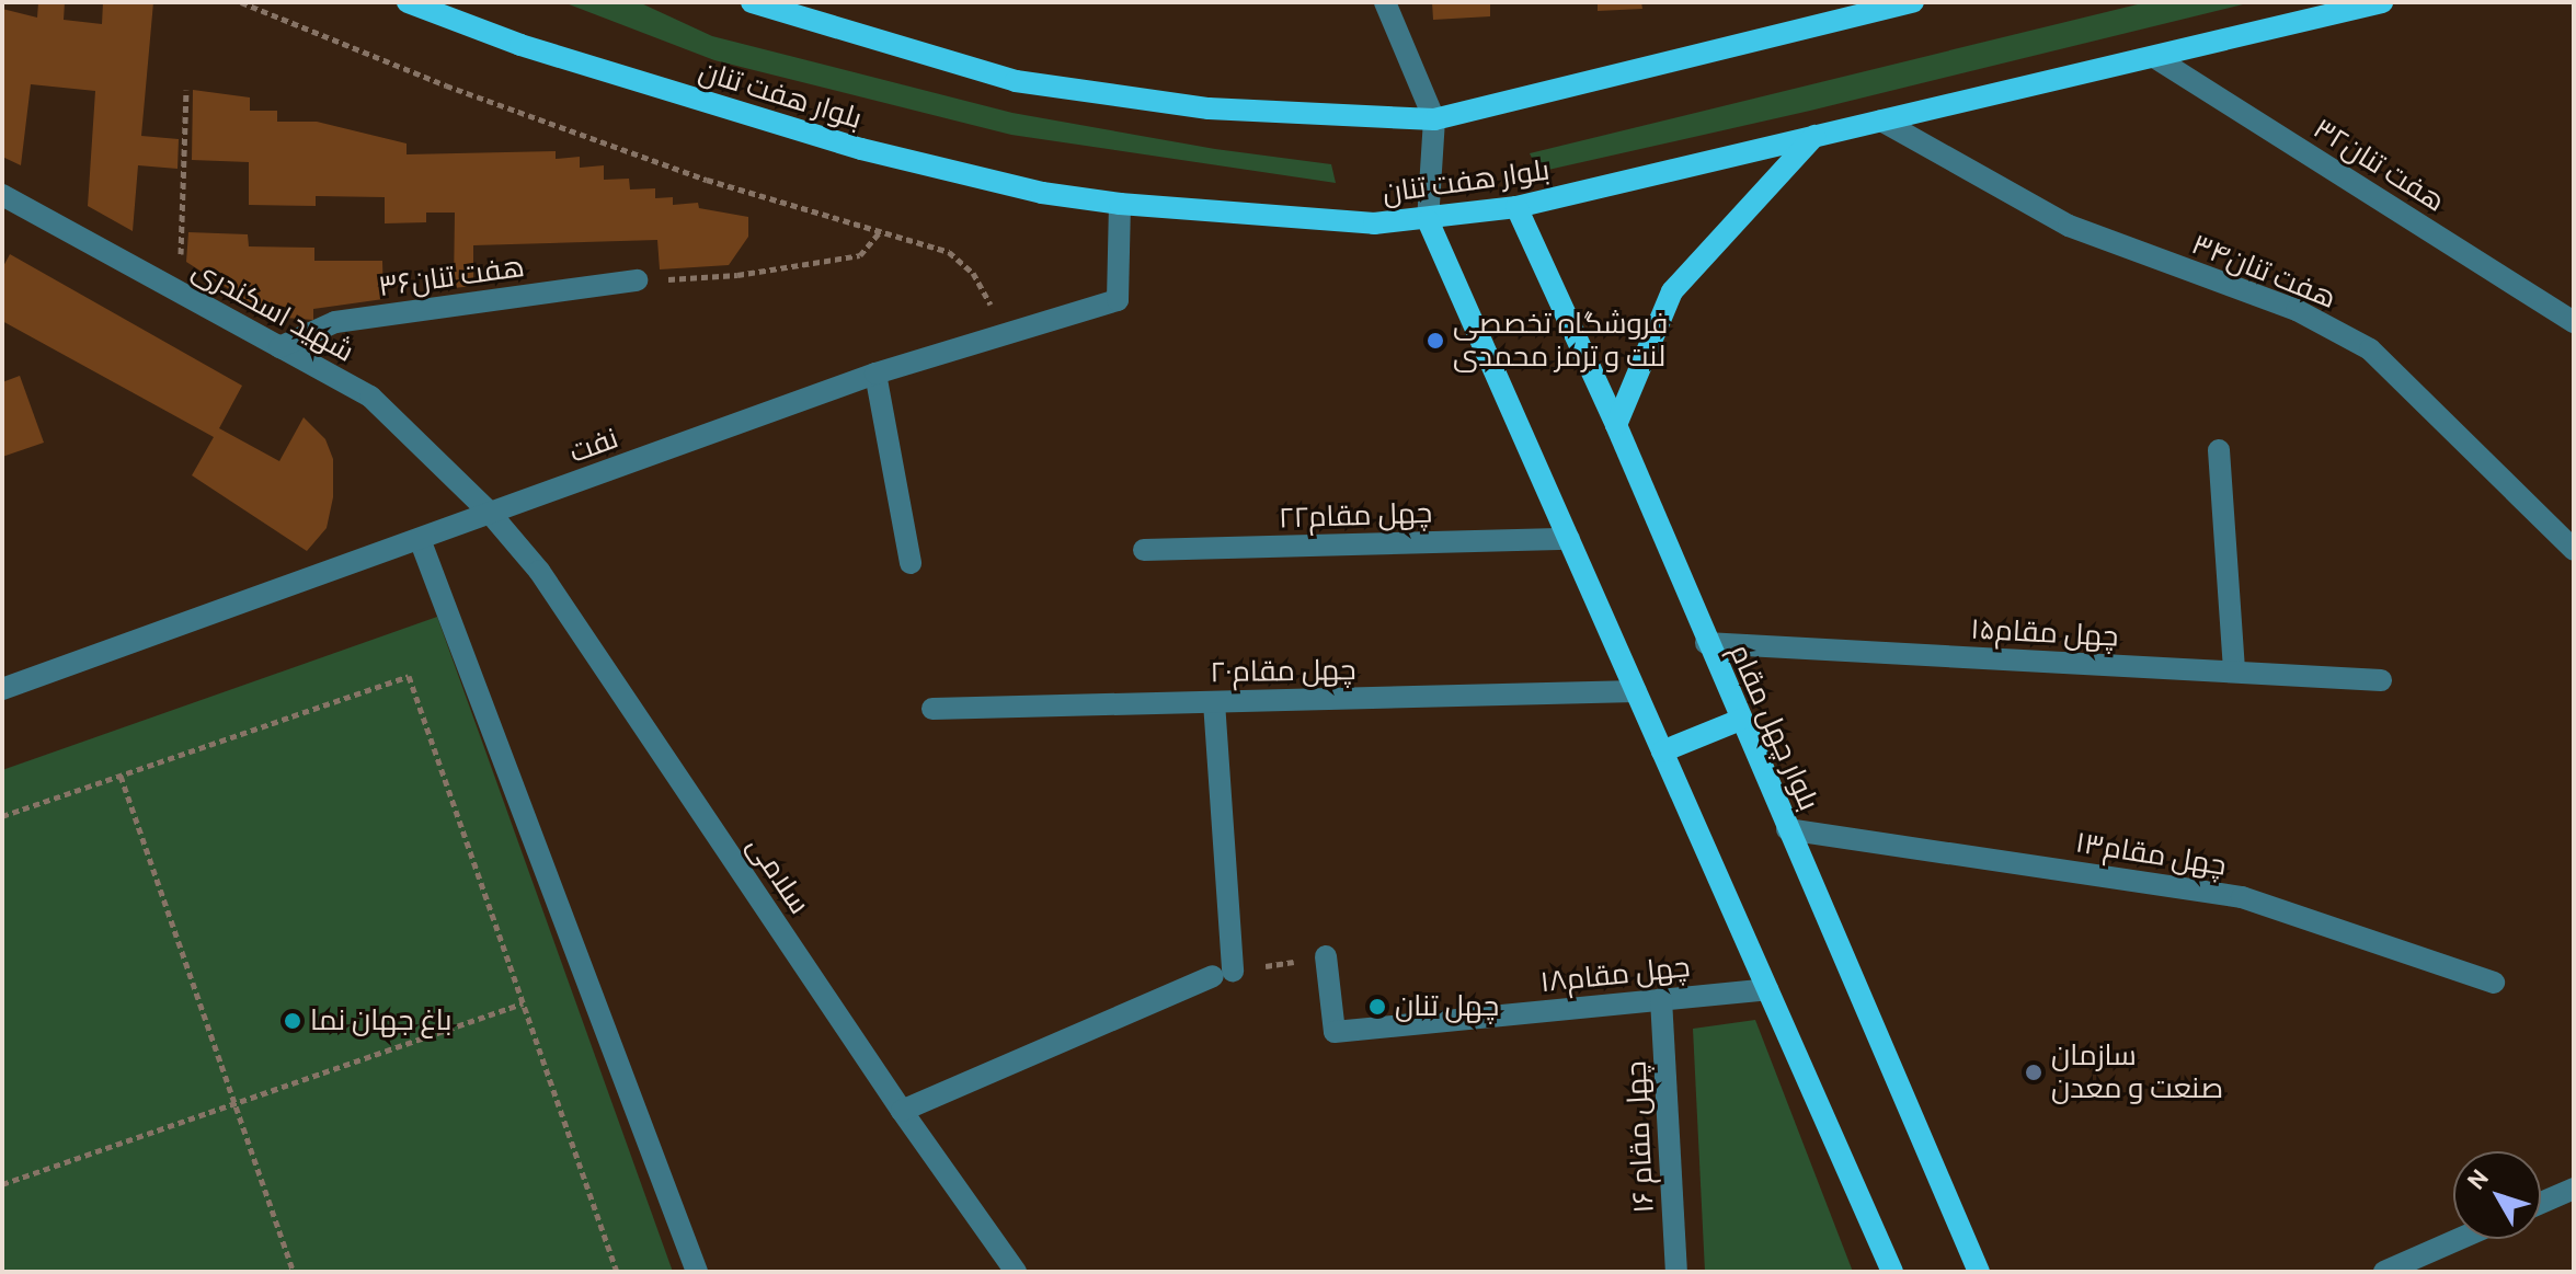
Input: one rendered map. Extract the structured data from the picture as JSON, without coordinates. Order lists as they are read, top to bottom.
{
  "streets": {
    "main road": ["بلوار هفت تنان", "بلوار چهل مقام"],
    "street": [
      "هفت تنان۳۲",
      "هفت تنان۳۴",
      "هفت تنان۳۶",
      "شهید اسکندری",
      "نفت",
      "چهل مقام۲۲",
      "چهل مقام۱۵",
      "چهل مقام۲۰",
      "چهل مقام۱۳",
      "سلامی",
      "۱۸چهل مقام",
      "چهل مقام ۱۶"
    ]
  },
  "crossings": [
    ["بلوار هفت تنان", "هفت تنان۳۲"],
    ["بلوار هفت تنان", "هفت تنان۳۴"],
    ["بلوار هفت تنان", "نفت"],
    ["بلوار هفت تنان", "بلوار چهل مقام"],
    ["هفت تنان۳۶", "شهید اسکندری"],
    ["شهید اسکندری", "نفت"],
    ["شهید اسکندری", "سلامی"],
    ["نفت", "سلامی"],
    ["چهل مقام۱۵", "بلوار چهل مقام"],
    ["بلوار چهل مقام", "چهل مقام۱۳"],
    ["۱۸چهل مقام", "چهل مقام ۱۶"]
  ],
  "places": [
    "فروشگاه تخصصی لنت و ترمز محمدی",
    "چهل تنان",
    "باغ جهان نما",
    "سازمان صنعت و معدن"
  ],
  "north": "top left"
}
